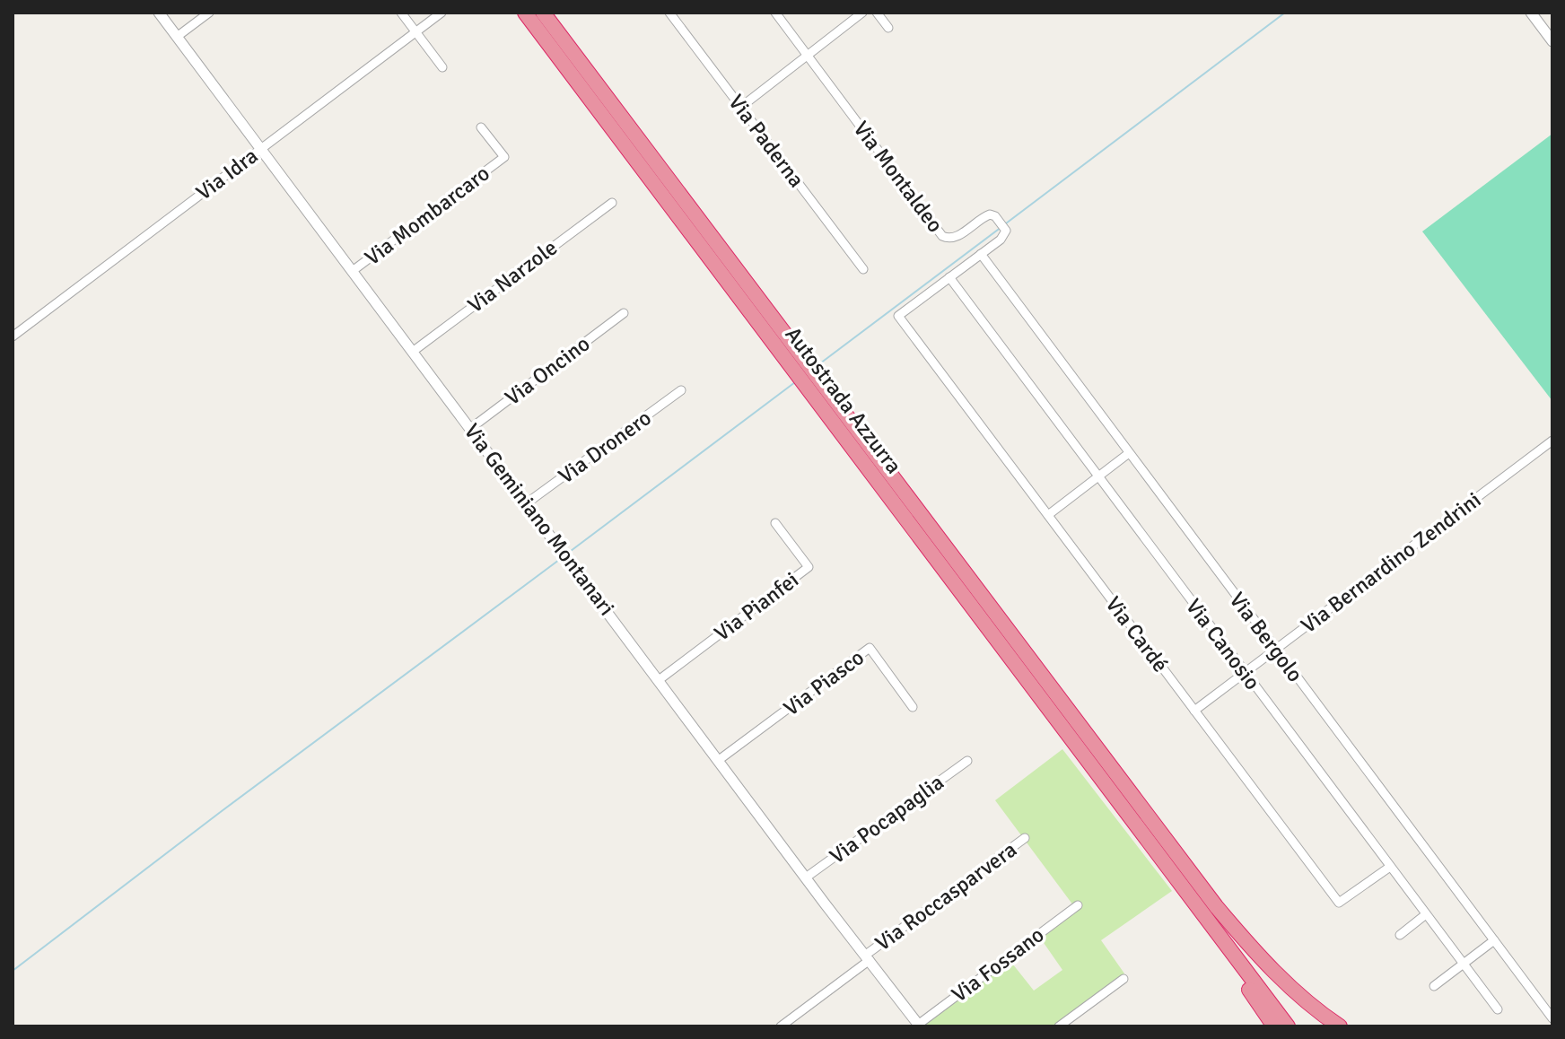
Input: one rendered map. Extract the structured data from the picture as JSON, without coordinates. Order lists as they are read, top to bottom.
{
  "streets": {
    "highway": ["Autostrada Azzurra"],
    "street": [
      "Via Paderna",
      "Via Idra",
      "Via Montaldeo",
      "Via Mombarcaro",
      "Via Narzole",
      "Via Oncino",
      "Via Dronero",
      "Via Geminiano Montanari",
      "Via Bernardino Zendrini",
      "Via Pianfei",
      "Via Cardé",
      "Via Bergolo",
      "Via Canosio",
      "Via Piasco",
      "Via Pocapaglia",
      "Via Roccasparvera",
      "Via Fossano"
    ]
  },
  "crossings": [
    ["Via Idra", "Via Geminiano Montanari"],
    ["Via Montaldeo", "Via Cardé"],
    ["Via Montaldeo", "Via Bergolo"],
    ["Via Montaldeo", "Via Canosio"],
    ["Via Mombarcaro", "Via Geminiano Montanari"],
    ["Via Narzole", "Via Geminiano Montanari"],
    ["Via Oncino", "Via Geminiano Montanari"],
    ["Via Dronero", "Via Geminiano Montanari"],
    ["Via Geminiano Montanari", "Via Pianfei"],
    ["Via Geminiano Montanari", "Via Piasco"],
    ["Via Geminiano Montanari", "Via Pocapaglia"],
    ["Via Geminiano Montanari", "Via Roccasparvera"],
    ["Via Geminiano Montanari", "Via Fossano"],
    ["Via Bernardino Zendrini", "Via Cardé"],
    ["Via Bernardino Zendrini", "Via Bergolo"],
    ["Via Bernardino Zendrini", "Via Canosio"],
    ["Via Cardé", "Via Canosio"]
  ]
}
